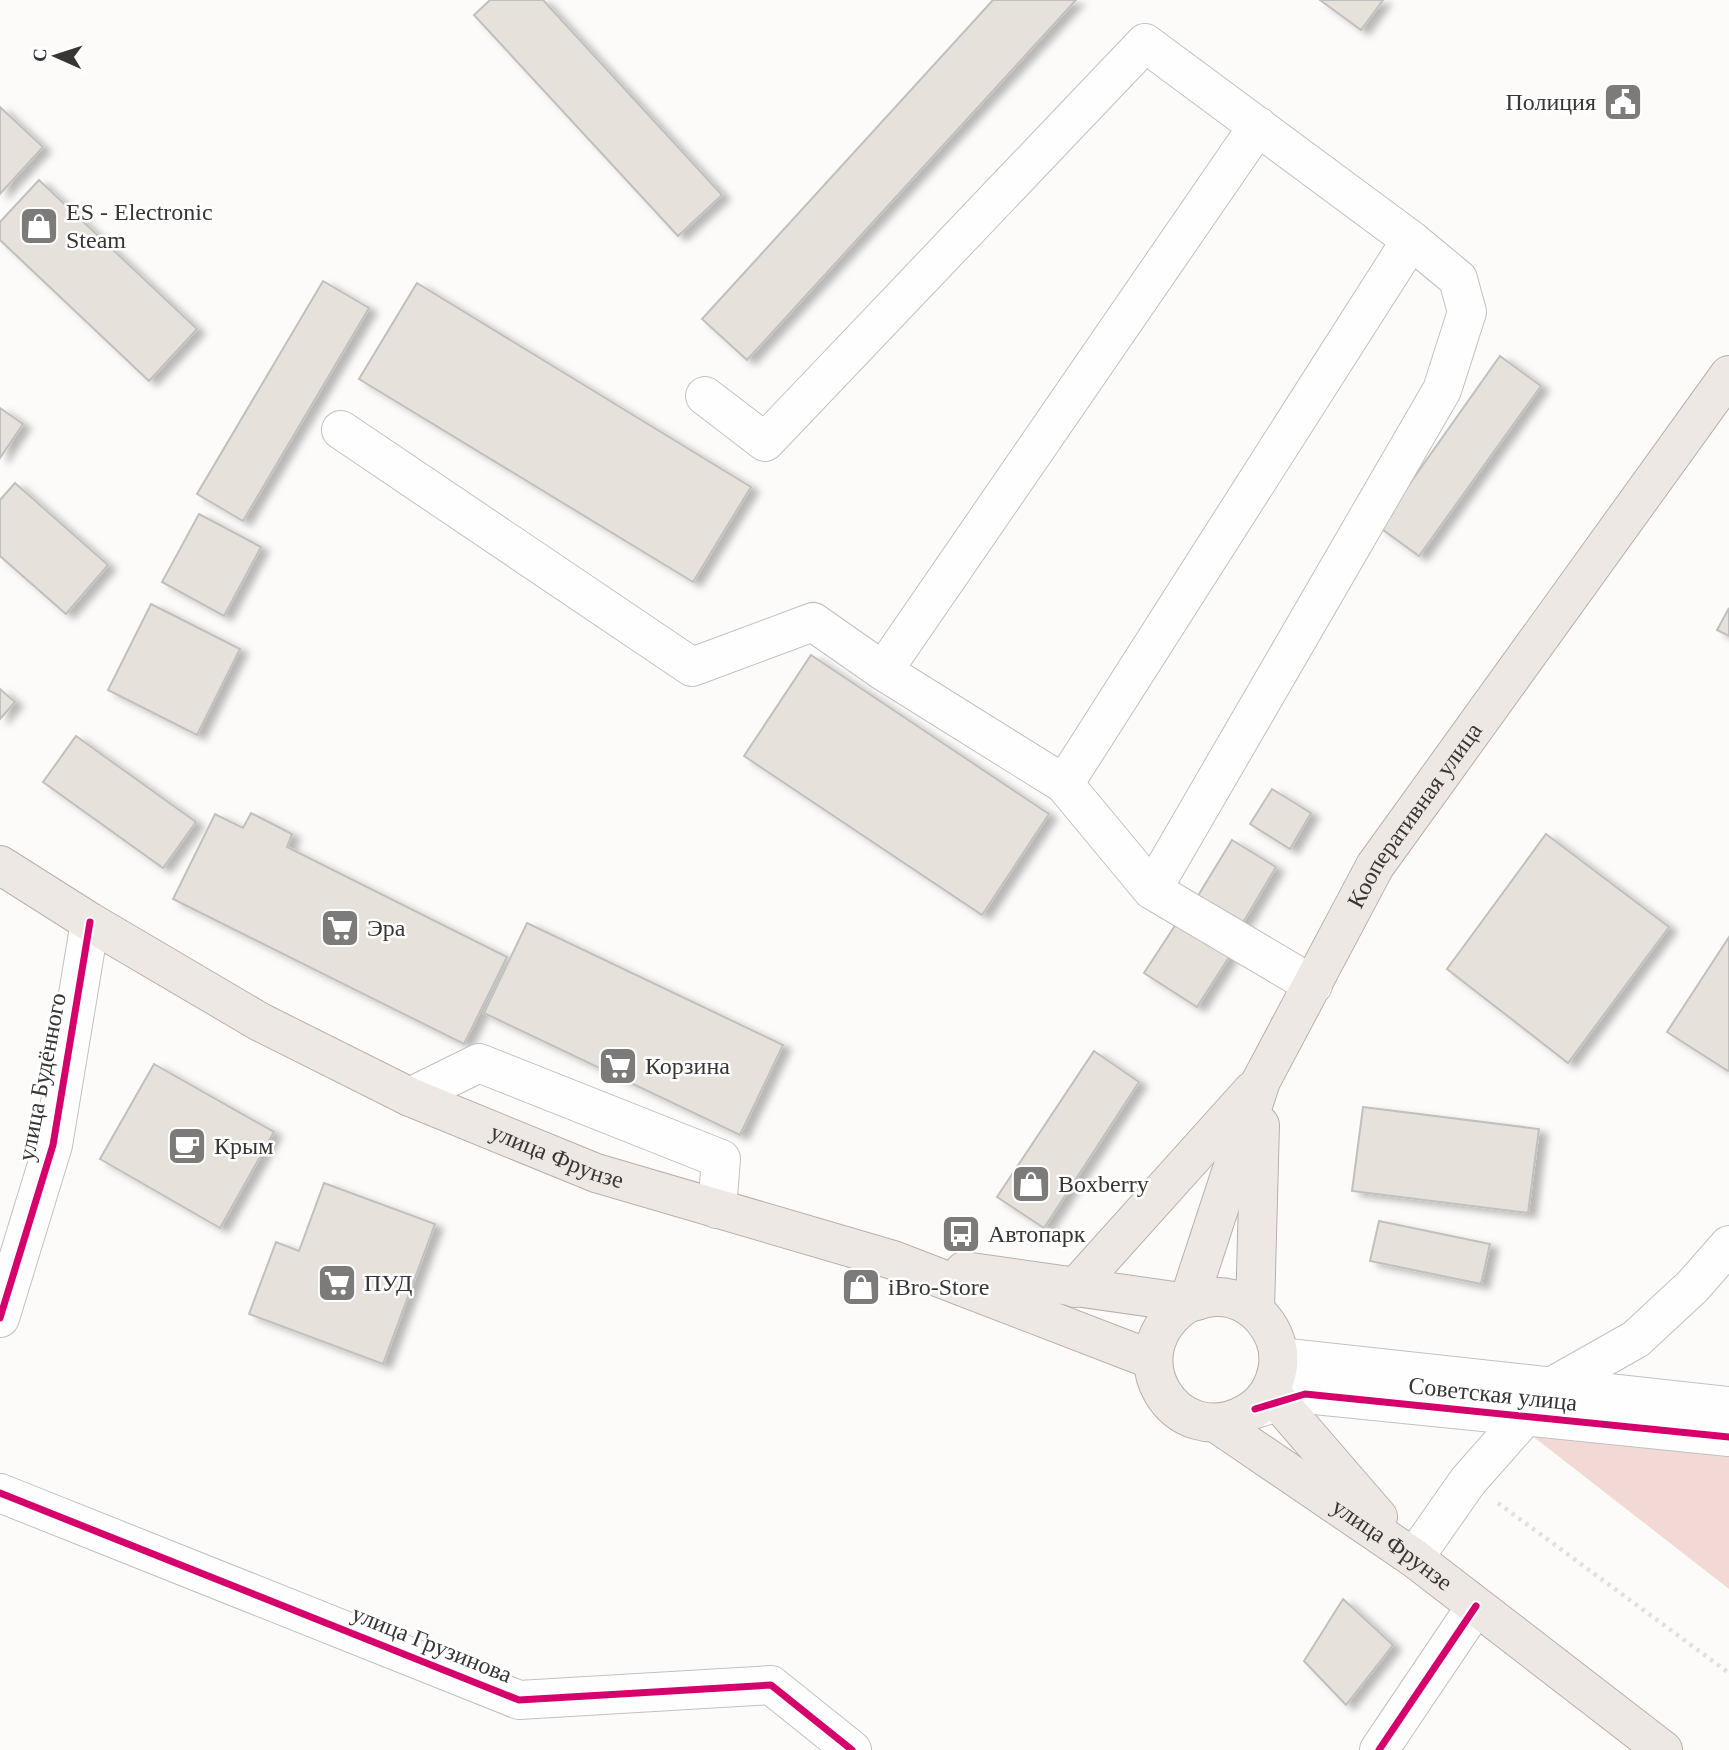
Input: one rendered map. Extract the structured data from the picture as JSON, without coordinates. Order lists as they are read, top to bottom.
{
  "streets": {
    "main road": ["Кооперативная улица", "улица Фрунзе"],
    "street": ["улица Будённого", "Советская улица", "улица Грузинова"]
  },
  "crossings": [
    ["Кооперативная улица", "улица Фрунзе"],
    ["Кооперативная улица", "Советская улица"],
    ["улица Будённого", "улица Фрунзе"],
    ["улица Фрунзе", "Советская улица"]
  ],
  "places": {
    "public building": ["Полиция"],
    "shop": ["ES - Electronic Steam", "Boxberry", "iBro-Store"],
    "supermarket": ["Эра", "Корзина", "ПУД"],
    "cafe": ["Крым"],
    "bus stop": ["Автопарк"]
  },
  "north": "left"
}
